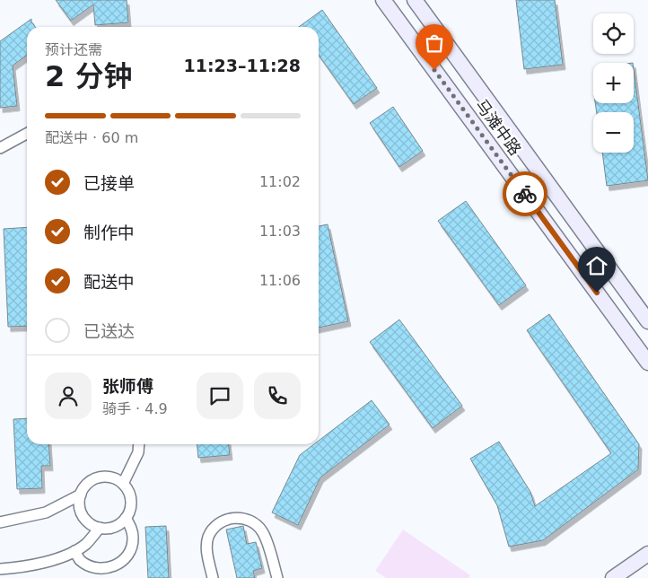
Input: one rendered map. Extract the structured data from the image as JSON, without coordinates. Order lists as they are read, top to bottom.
{
  "streets": {
    "main road": ["马滩中路"]
  },
  "page": {
    "map_buttons": ["+", "−"],
    "heading": ["2 分钟", "预计还需", "11:23–11:28"],
    "panel": ["张师傅", "骑手 · 4.9"],
    "bar": "配送中 · 60 m",
    "list": [
      ["已接单", "11:02"],
      ["制作中", "11:03"],
      ["配送中", "11:06"],
      "已送达"
    ]
  }
}
